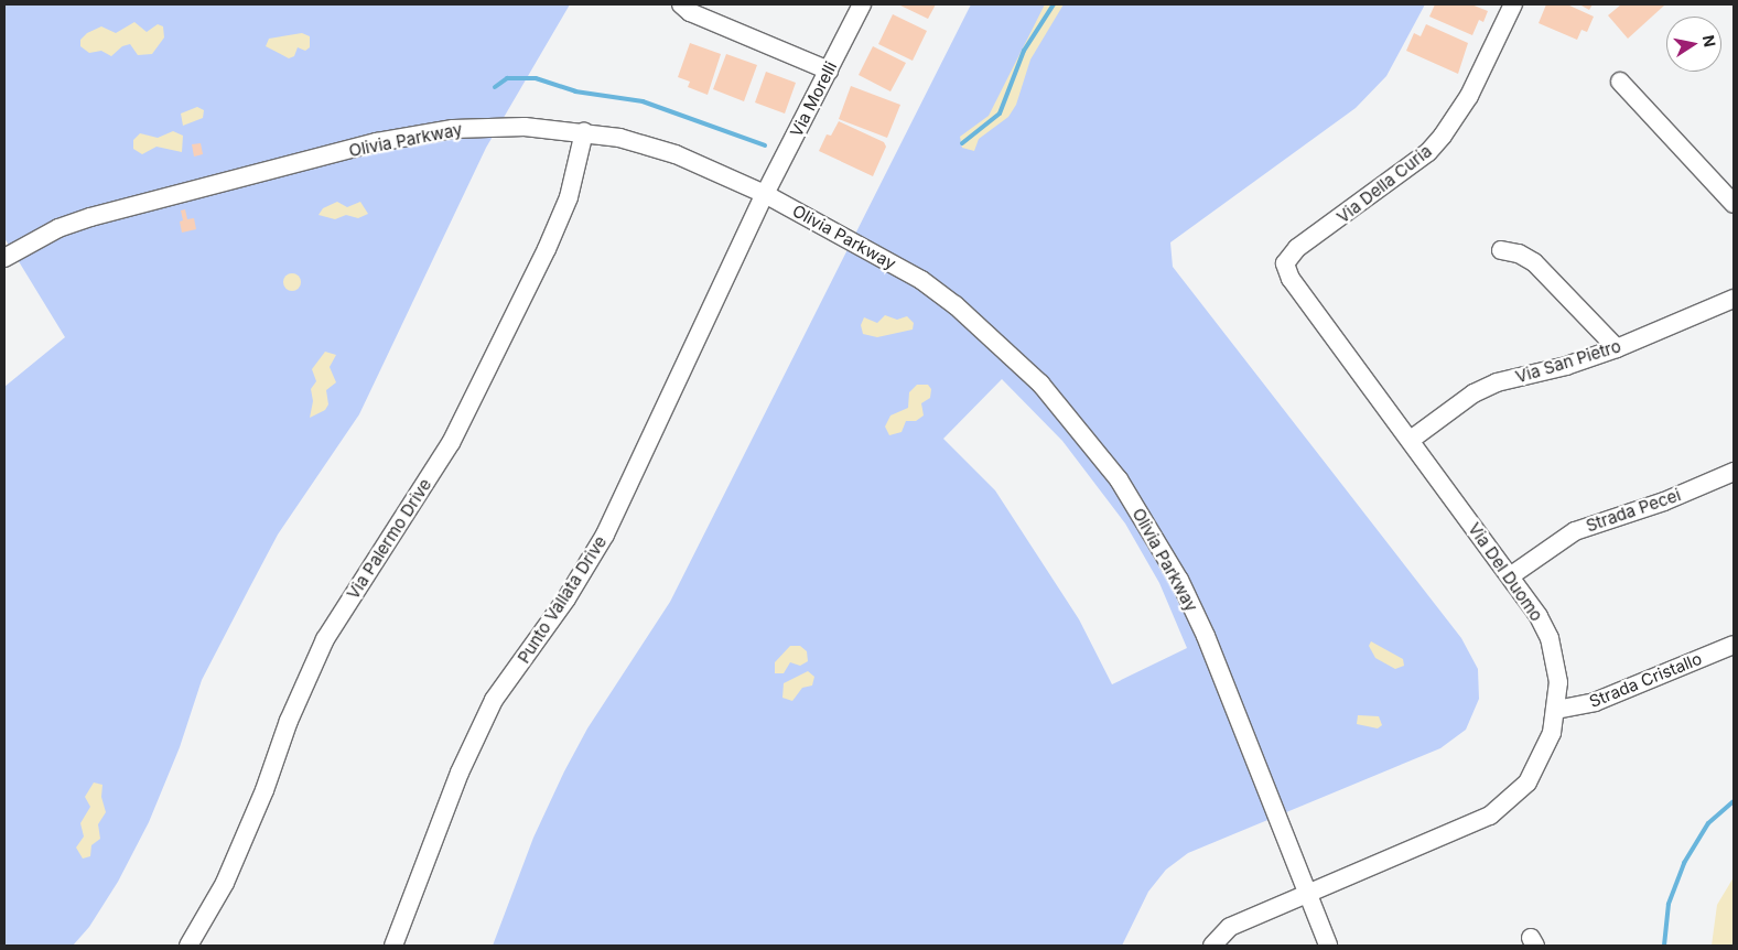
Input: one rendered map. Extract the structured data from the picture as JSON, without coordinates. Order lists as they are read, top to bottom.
{
  "streets": {
    "street": [
      "Via Morelli",
      "Olivia Parkway",
      "Via Della Curia",
      "Via San Pietro",
      "Strada Pecei",
      "Via Palermo Drive",
      "Via Del Duomo",
      "Punto Vallata Drive",
      "Strada Cristallo"
    ]
  },
  "crossings": [
    ["Via Morelli", "Olivia Parkway"],
    ["Via Morelli", "Punto Vallata Drive"],
    ["Olivia Parkway", "Via Palermo Drive"],
    ["Olivia Parkway", "Via Del Duomo"],
    ["Olivia Parkway", "Punto Vallata Drive"],
    ["Via Della Curia", "Via Del Duomo"],
    ["Via San Pietro", "Via Del Duomo"],
    ["Strada Pecei", "Via Del Duomo"],
    ["Via Del Duomo", "Strada Cristallo"]
  ],
  "north": "right"
}
